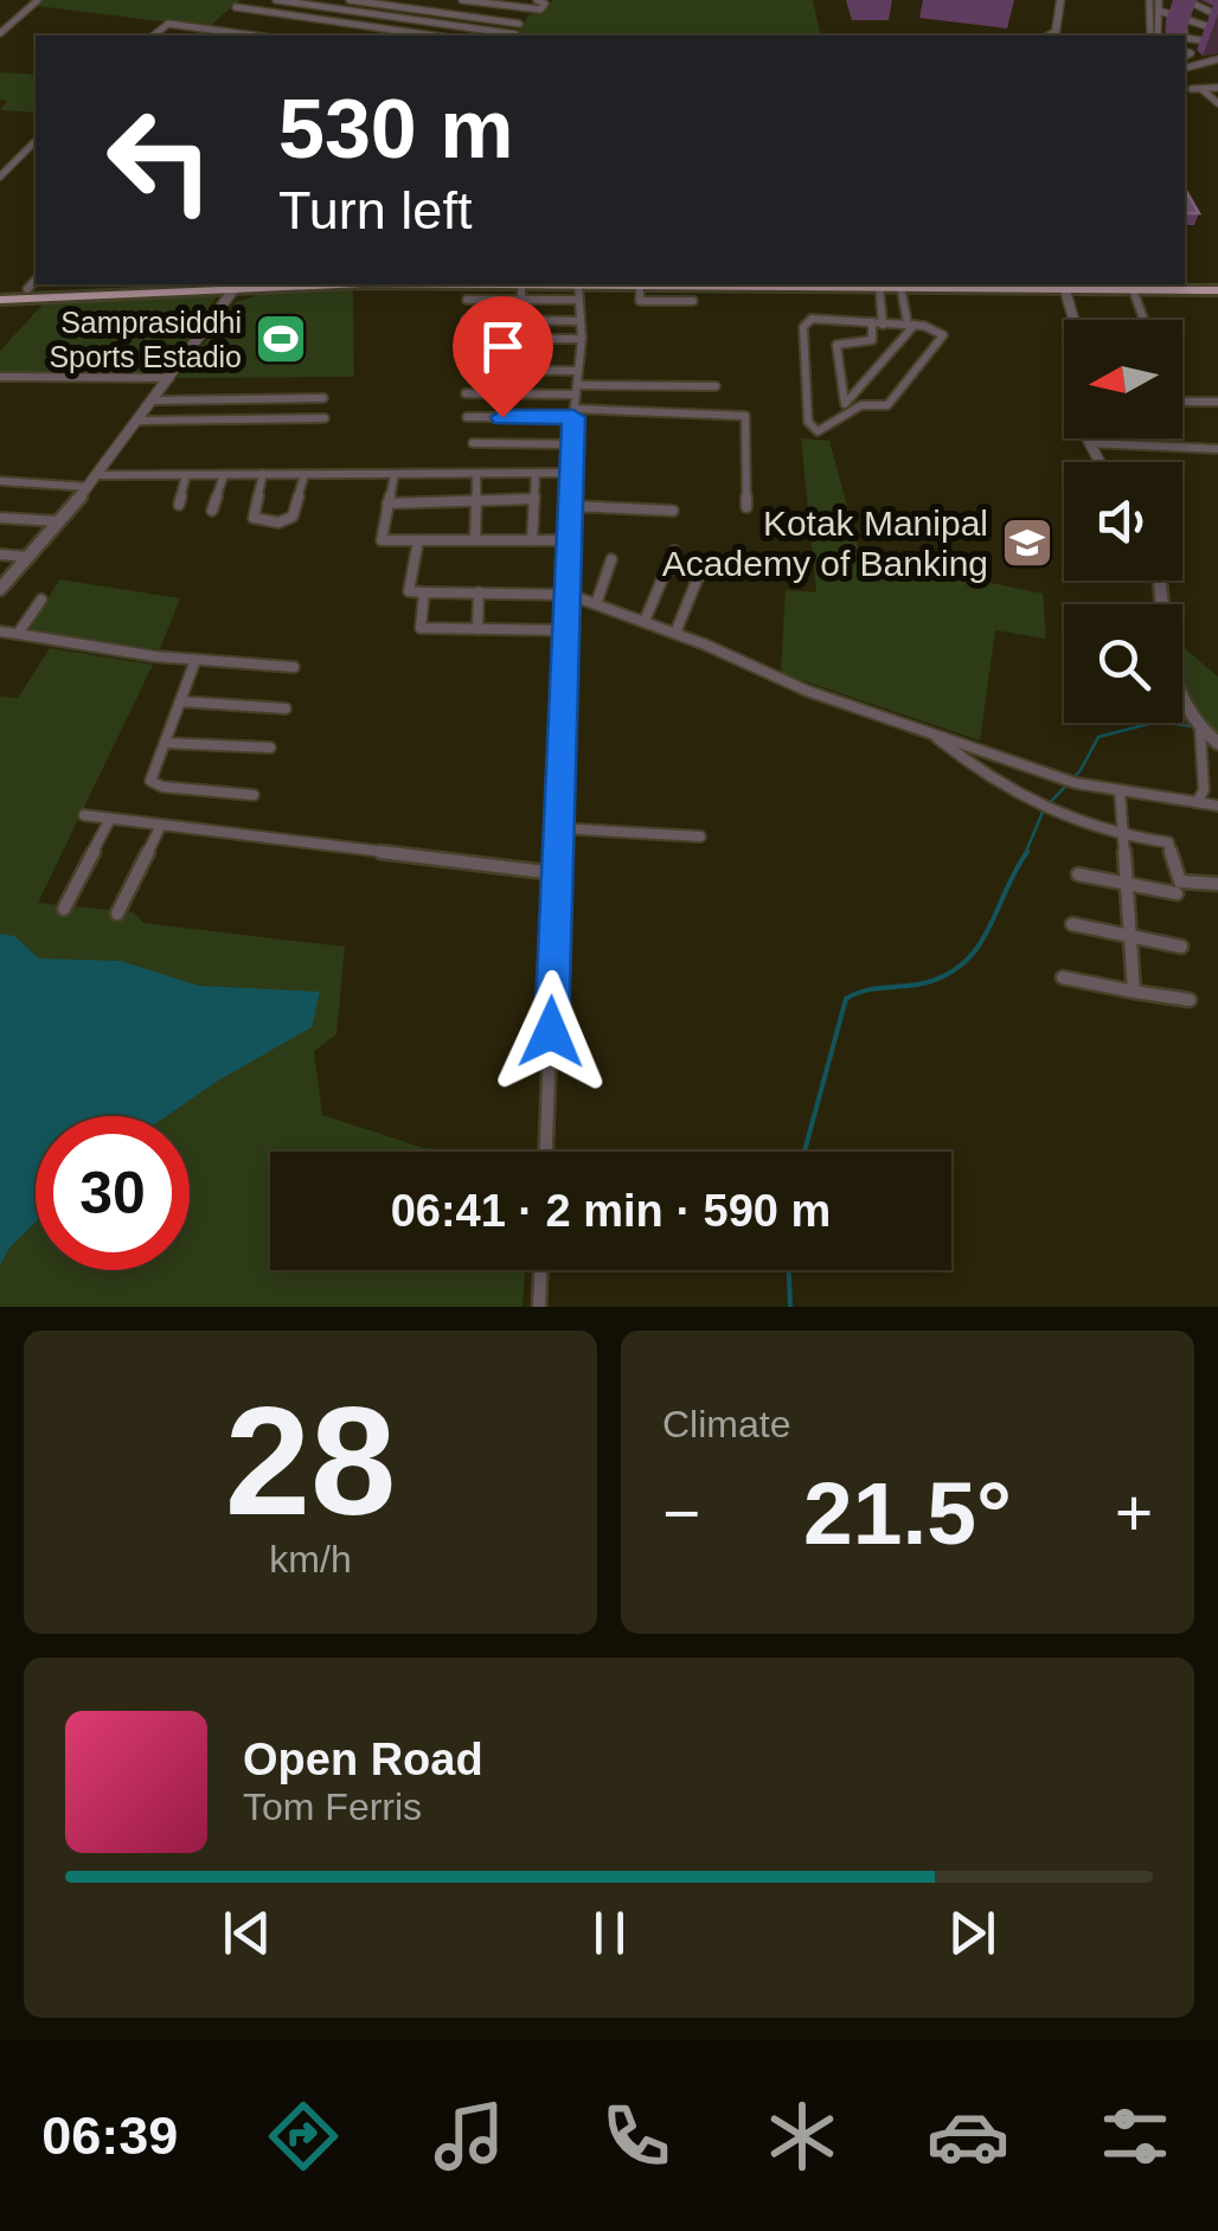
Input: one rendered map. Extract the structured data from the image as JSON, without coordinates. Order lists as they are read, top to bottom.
{
  "places": {
    "sports": ["Samprasiddhi Sports Estadio"],
    "school or university": ["Kotak Manipal Academy of Banking"]
  },
  "north": "left",
  "page": {
    "turn": ["530 m", "Turn left"],
    "limit": "30",
    "trip": "06:41 · 2 min · 590 m",
    "tile": [
      ["28", "km/h"],
      "Climate"
    ],
    "heat": ["−", "21.5°", "+"],
    "song": ["Open Road", "Tom Ferris"],
    "tabs": "06:39"
  }
}
